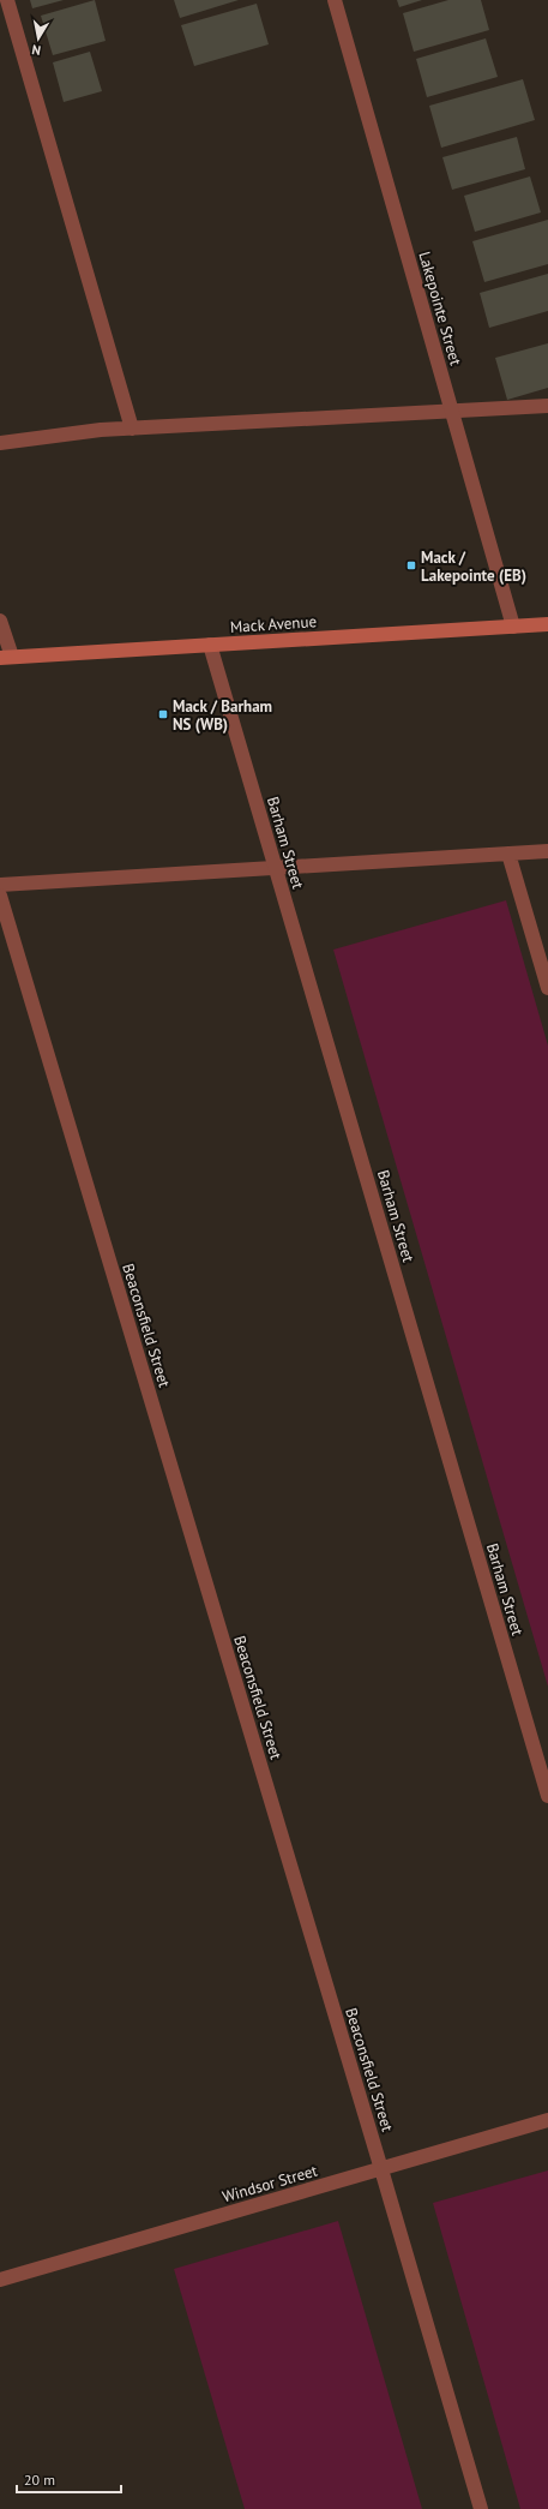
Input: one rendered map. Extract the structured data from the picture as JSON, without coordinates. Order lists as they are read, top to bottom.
{
  "streets": {
    "main road": ["Mack Avenue"],
    "street": [
      "Lakepointe Street",
      "Barham Street",
      "Beaconsfield Street",
      "Windsor Street"
    ]
  },
  "crossings": [
    ["Lakepointe Street", "Mack Avenue"],
    ["Mack Avenue", "Barham Street"],
    ["Beaconsfield Street", "Windsor Street"]
  ],
  "places": {
    "transit": ["Mack / Lakepointe (EB)", "Mack / Barham NS (WB)"]
  },
  "scale_bar": "20 m",
  "north": "bottom"
}
